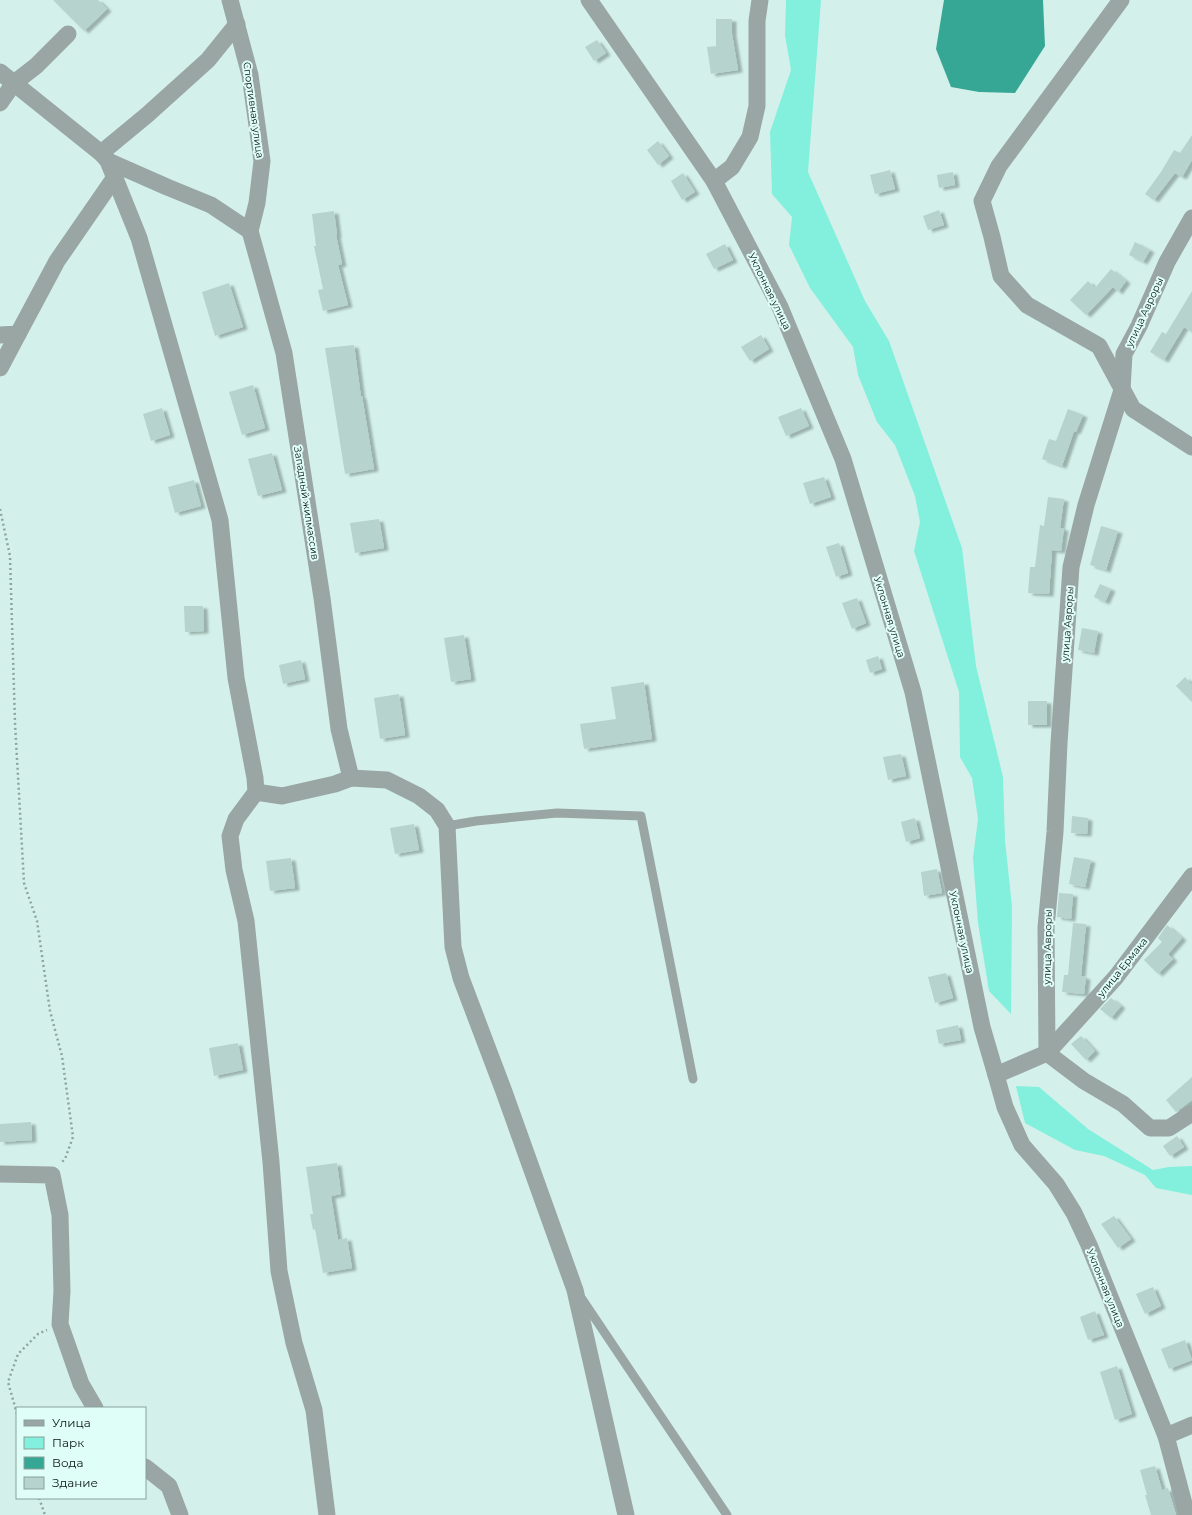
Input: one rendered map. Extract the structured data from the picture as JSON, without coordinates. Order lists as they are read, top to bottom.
{
  "streets": {
    "street": [
      "Спортивная улица",
      "Уклонная улица",
      "улица Авроры",
      "Западный жилмассив",
      "улица Ермака"
    ]
  },
  "crossings": [
    ["Спортивная улица", "Западный жилмассив"],
    ["улица Авроры", "улица Ермака"]
  ],
  "legend": [
    "Улица",
    "Парк",
    "Вода",
    "Здание"
  ]
}
